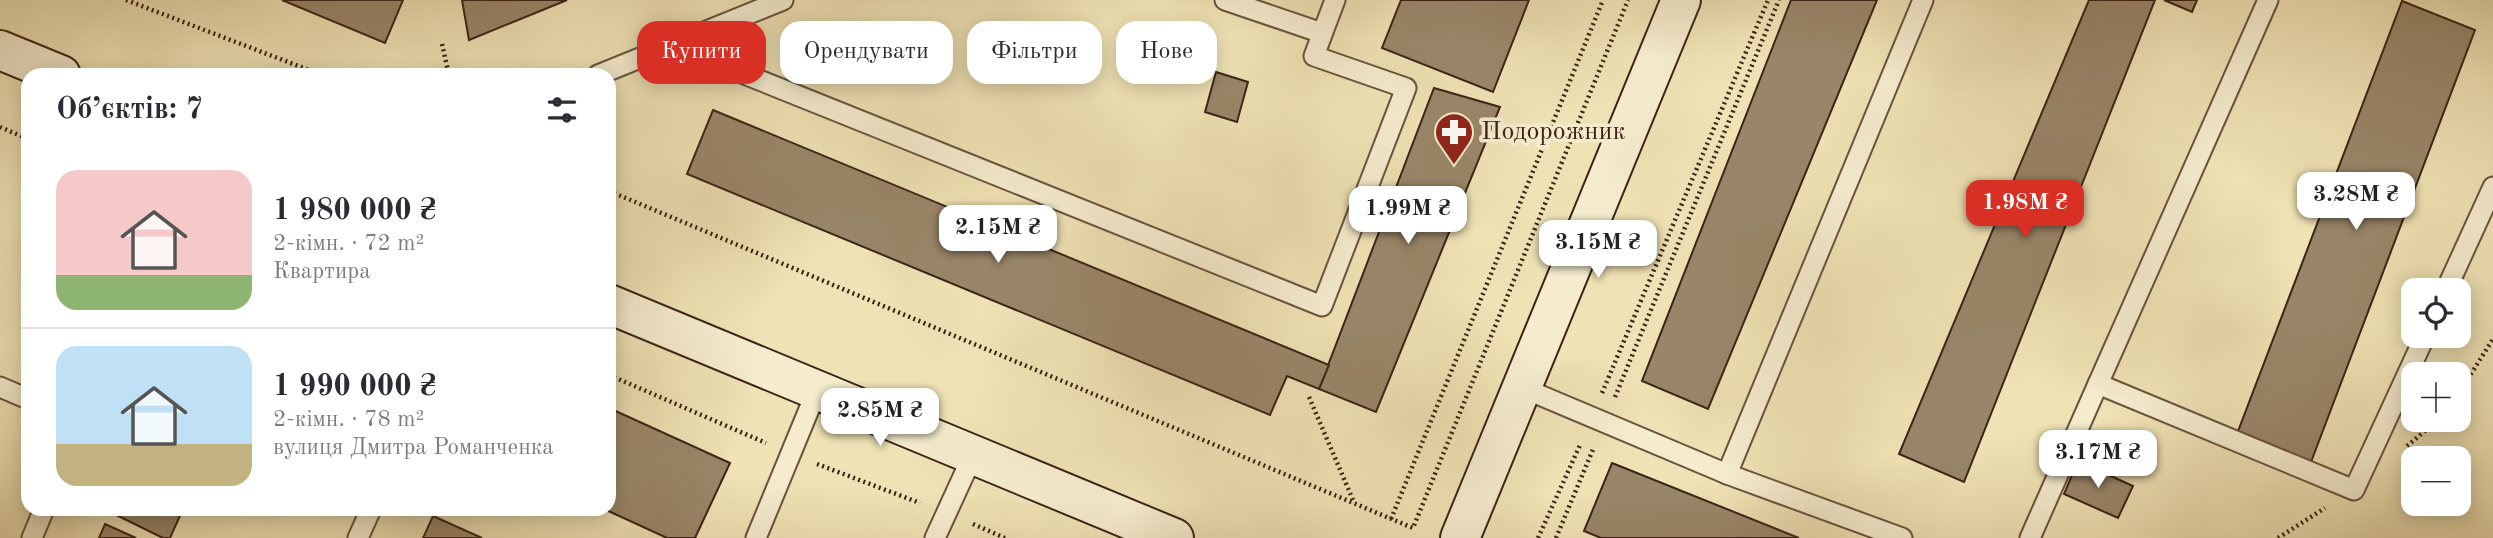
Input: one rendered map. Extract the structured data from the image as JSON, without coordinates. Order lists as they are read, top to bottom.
{
  "places": {
    "pharmacy": ["Подорожник"]
  },
  "page": {
    "chip": [
      "Купити",
      "Орендувати",
      "Фільтри",
      "Нове"
    ],
    "heading": "Об’єктів: 7",
    "list": [
      {
        "name": "1 980 000 ₴",
        "note": "2-кімн. · 72 m² · Квартира"
      },
      {
        "name": "1 990 000 ₴",
        "note": "2-кімн. · 78 m² · вулиця Дмитра Романченка"
      }
    ],
    "price": [
      "3.28M ₴",
      "1.98M ₴",
      "1.99M ₴",
      "2.15M ₴",
      "3.15M ₴",
      "2.85M ₴",
      "3.17M ₴"
    ],
    "map_buttons": ["+", "−"]
  }
}
